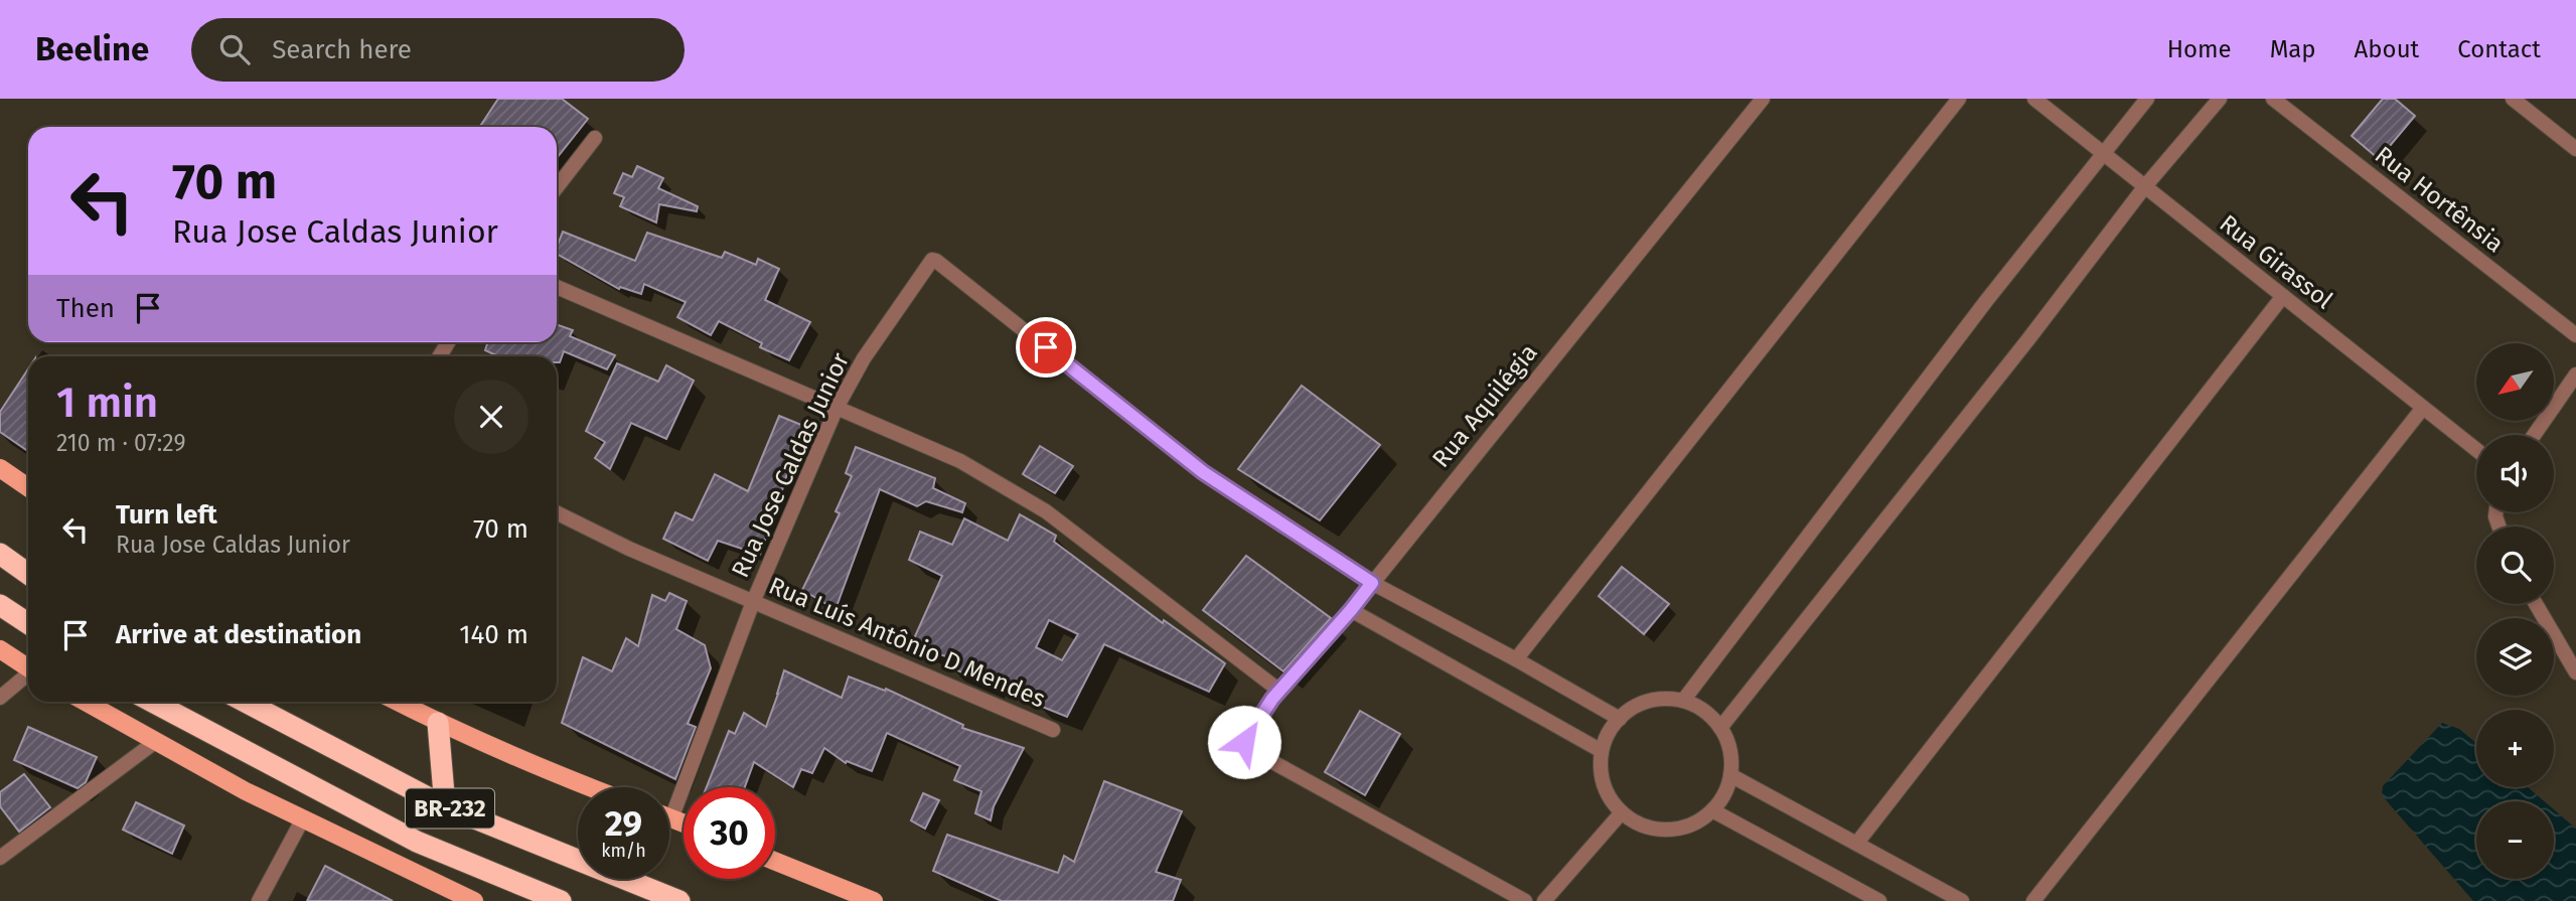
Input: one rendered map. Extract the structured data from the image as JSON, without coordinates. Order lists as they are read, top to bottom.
{
  "streets": {
    "highway": ["BR-232"],
    "street": [
      "Rua Hortênsia",
      "Rua Girassol",
      "Rua Aquilégia",
      "Rua Jose Caldas Junior",
      "Rua Luís Antônio D Mendes"
    ]
  },
  "crossings": [
    ["Rua Aquilégia", "Rua Jose Caldas Junior"],
    ["Rua Jose Caldas Junior", "Rua Luís Antônio D Mendes"]
  ],
  "north": "bottom left",
  "page": {
    "header": "Beeline",
    "search": "Search here",
    "nav": [
      "Home",
      "Map",
      "About",
      "Contact"
    ],
    "turn": ["70 m", "Rua Jose Caldas Junior"],
    "then": "Then",
    "map_buttons": ["+", "−"],
    "heading": ["1 min", "210 m · 07:29"],
    "list": [
      {
        "name": "Turn left",
        "note": "Rua Jose Caldas Junior",
        "value": "70 m"
      },
      {
        "name": "Arrive at destination",
        "value": "140 m"
      }
    ],
    "speed": "29 km/h",
    "limit": "30"
  }
}
